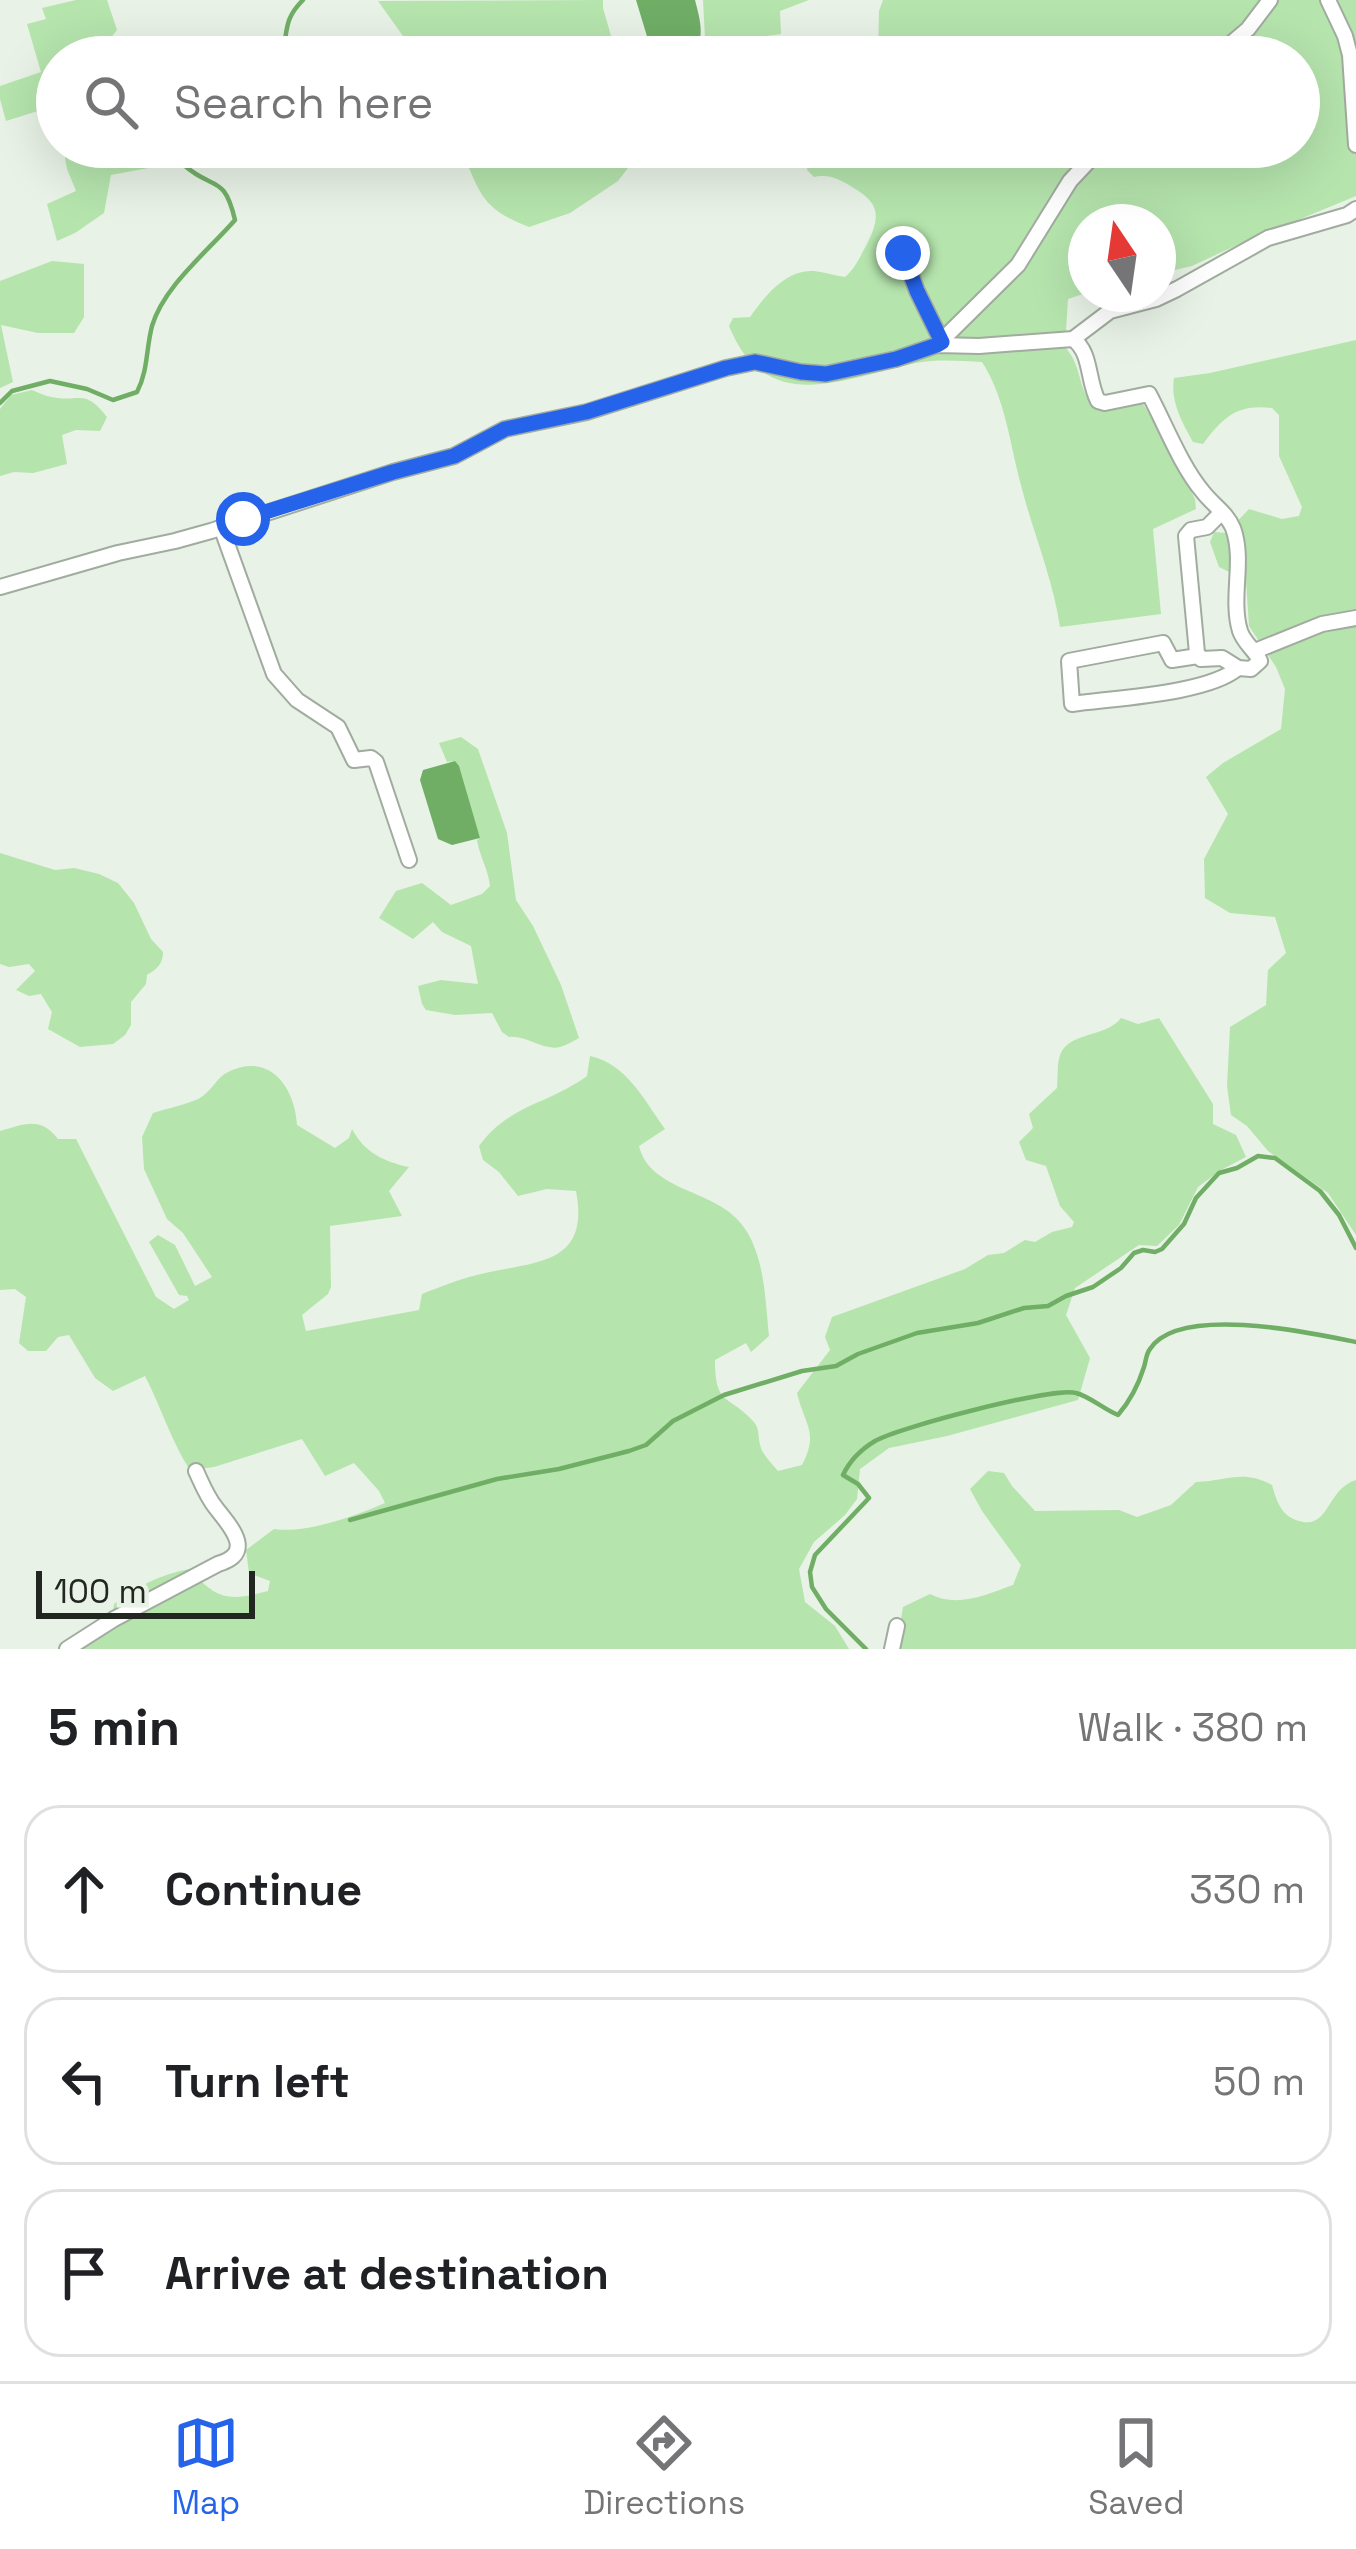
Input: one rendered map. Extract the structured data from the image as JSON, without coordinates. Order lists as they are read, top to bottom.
{
  "scale_bar": "100 m",
  "north": "top",
  "page": {
    "search": "Search here",
    "scale": "100 m",
    "heading": ["5 min", "Walk · 380 m"],
    "list": [
      ["Continue", "330 m"],
      ["Turn left", "50 m"],
      "Arrive at destination"
    ],
    "nav": ["Map", "Directions", "Saved"]
  }
}
